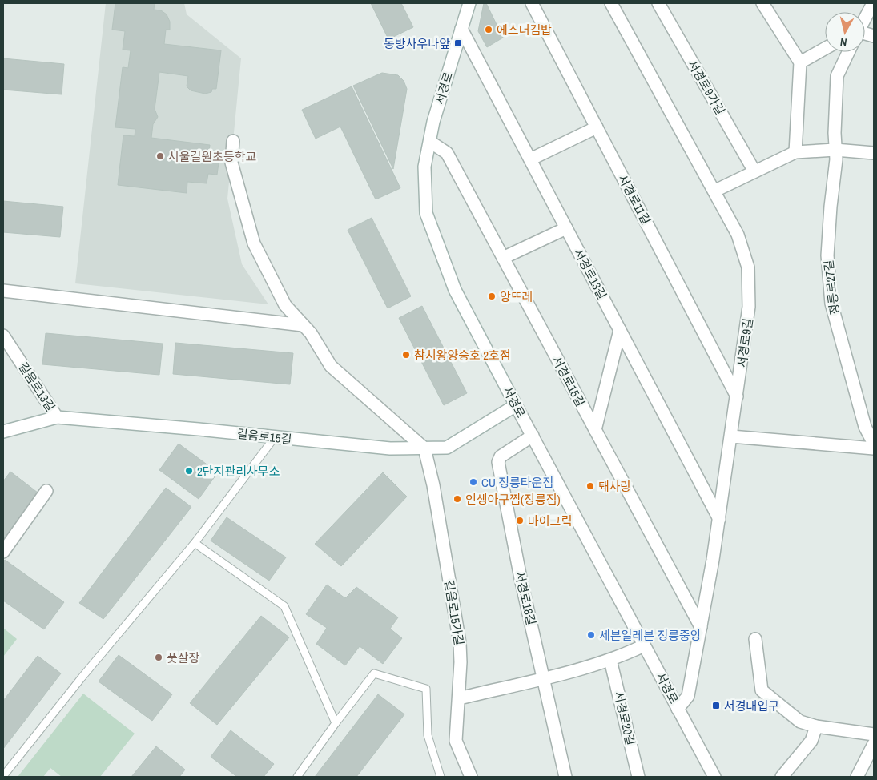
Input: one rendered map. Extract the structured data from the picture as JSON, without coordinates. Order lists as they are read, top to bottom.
{
  "streets": {
    "street": [
      "서경로9가길",
      "서경로",
      "서경로11길",
      "서경로13길",
      "정릉로27길",
      "서경로9길",
      "서경로15길",
      "길음로13길",
      "길음로15길",
      "서경로18길",
      "길음로15가길",
      "서경로20길"
    ]
  },
  "crossings": [
    ["서경로", "서경로13길"],
    ["서경로", "서경로9길"],
    ["서경로", "서경로15길"],
    ["서경로", "길음로15길"],
    ["서경로", "서경로18길"],
    ["서경로11길", "서경로9길"],
    ["서경로13길", "서경로9길"],
    ["서경로9길", "서경로15길"],
    ["길음로13길", "길음로15길"],
    ["길음로15길", "길음로15가길"]
  ],
  "places": {
    "other": [
      "에스더김밥",
      "서울길원초등학교",
      "앙뜨레",
      "참치왕양승호 2호점",
      "2단지관리사무소",
      "CU 정릉타운점",
      "퇘사랑",
      "인생아구찜(정릉점)",
      "마이그릭",
      "세븐일레븐 정릉중앙",
      "풋살장"
    ],
    "transit": ["동방사우나앞", "서경대입구"]
  },
  "north": "bottom"
}
